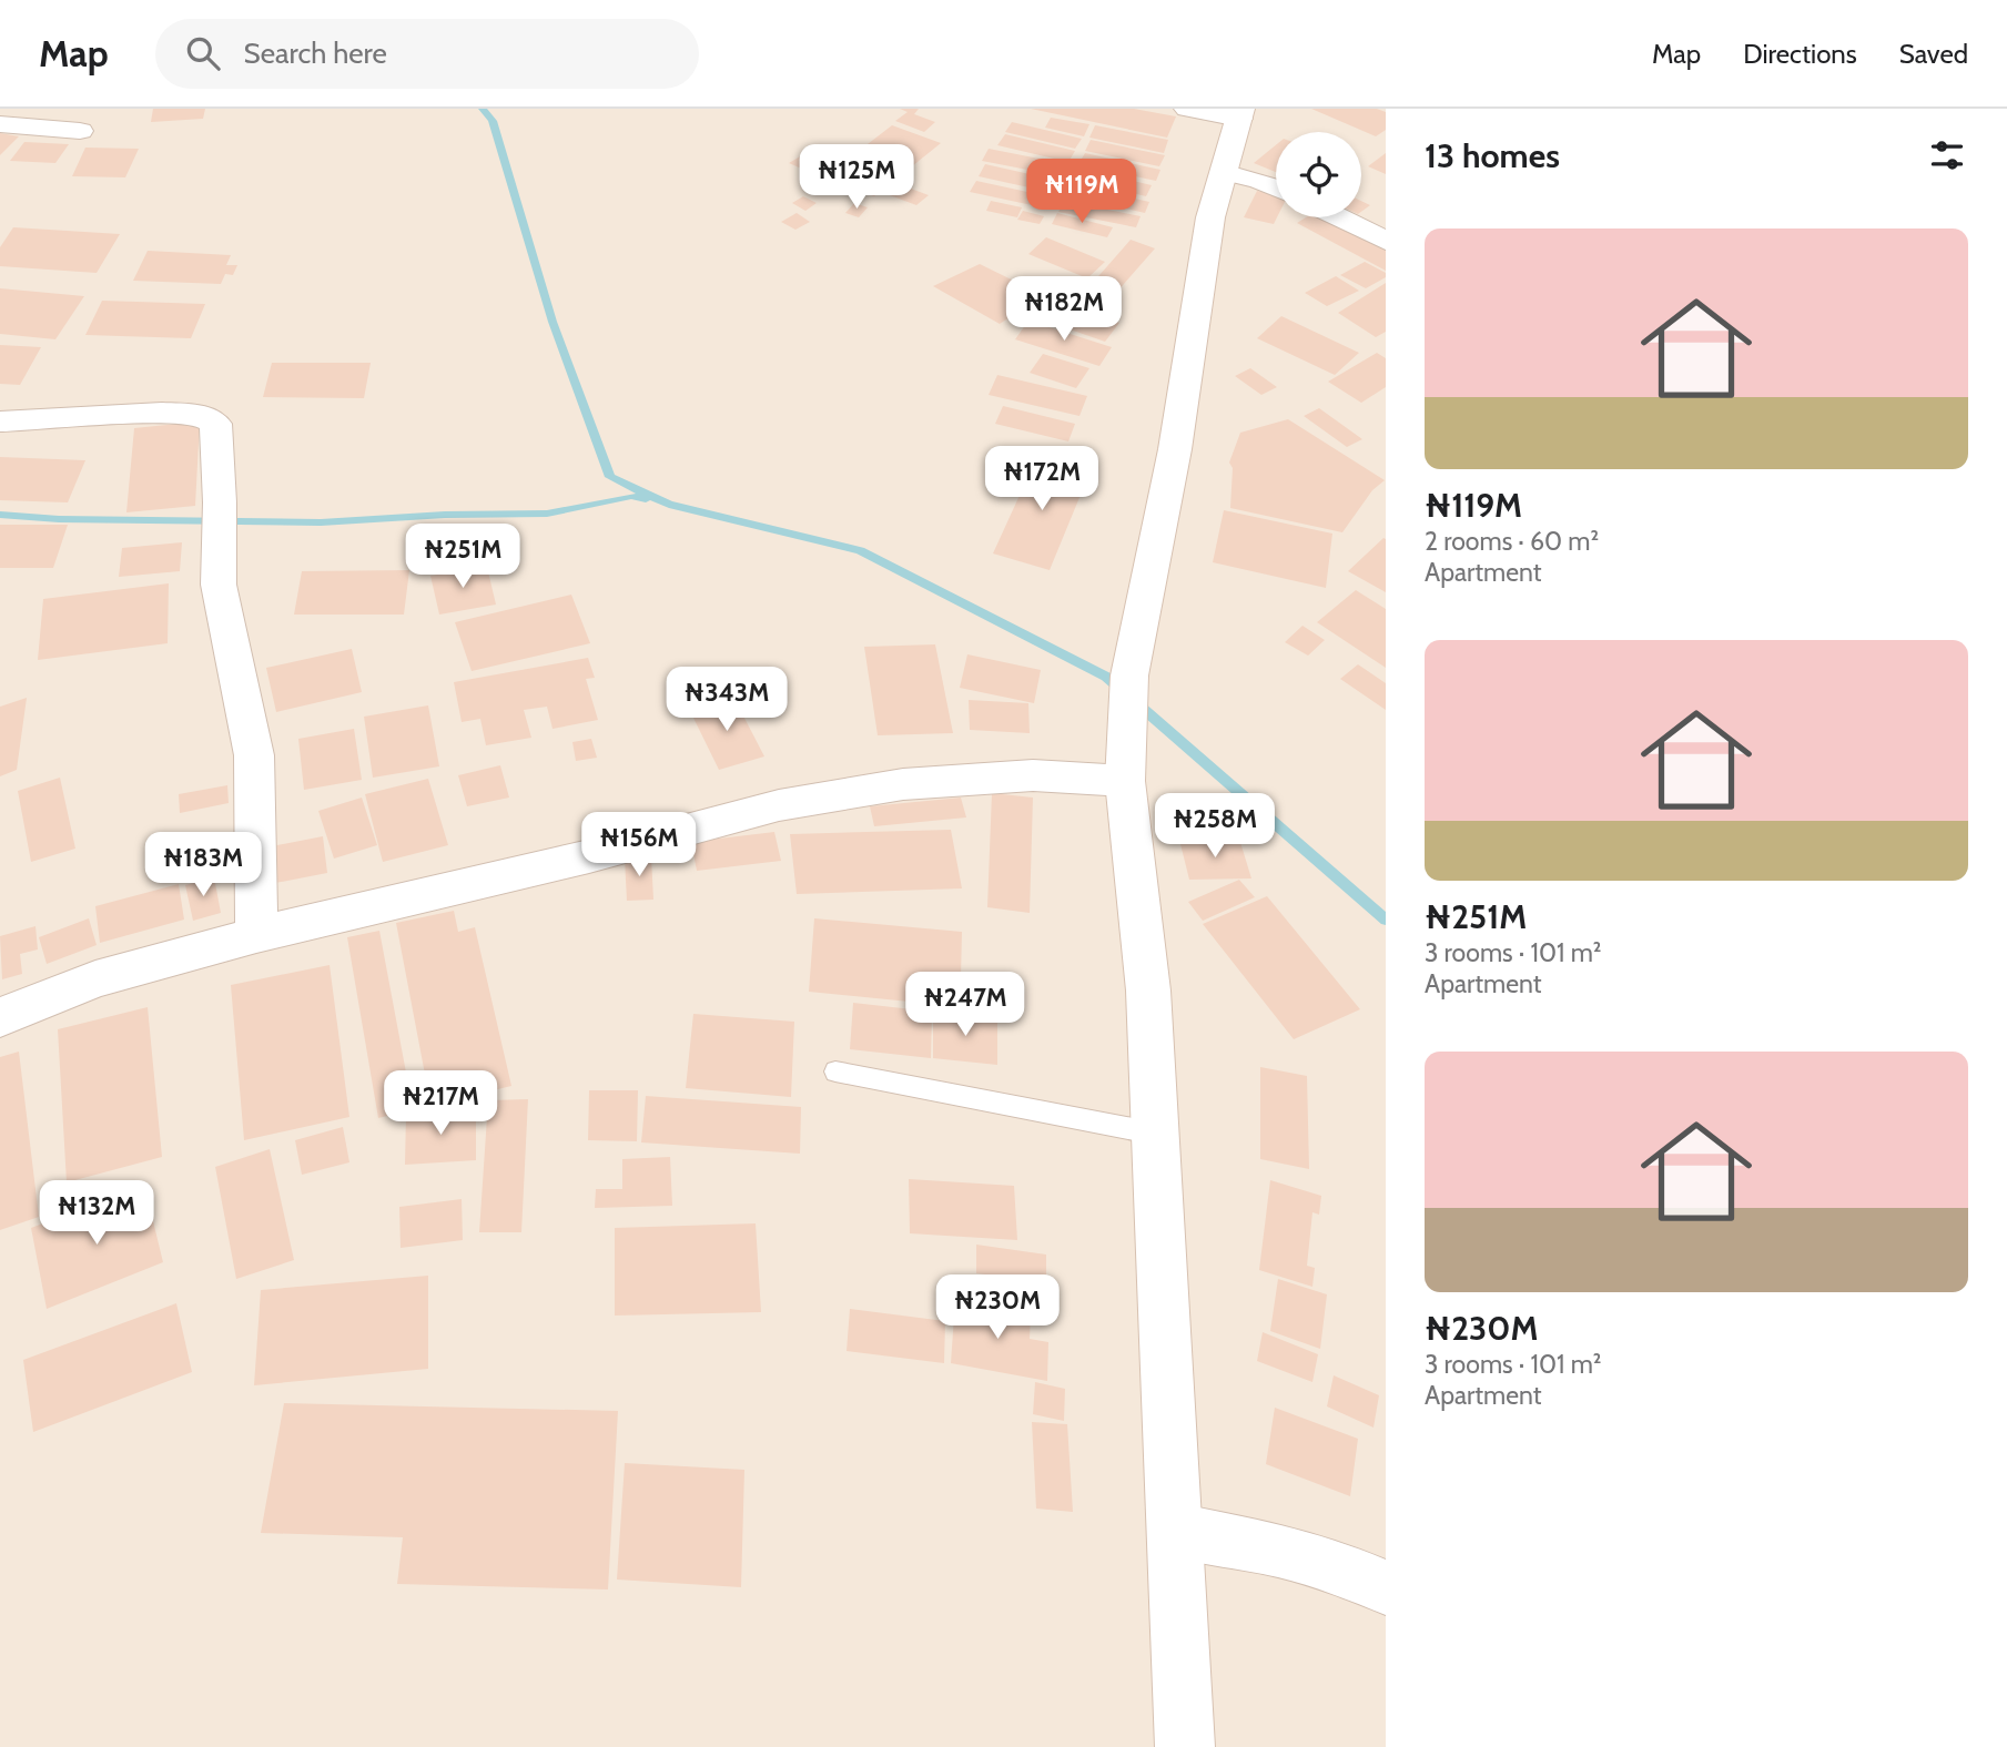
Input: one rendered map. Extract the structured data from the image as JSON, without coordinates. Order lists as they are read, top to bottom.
{
  "page": {
    "header": "Map",
    "search": "Search here",
    "nav": ["Map", "Directions", "Saved"],
    "heading": "13 homes",
    "price": [
      "₦125M",
      "₦119M",
      "₦182M",
      "₦172M",
      "₦251M",
      "₦343M",
      "₦258M",
      "₦156M",
      "₦183M",
      "₦247M",
      "₦217M",
      "₦132M",
      "₦230M"
    ],
    "list": [
      {
        "name": "₦119M",
        "note": "2 rooms · 60 m² · Apartment"
      },
      {
        "name": "₦251M",
        "note": "3 rooms · 101 m² · Apartment"
      },
      {
        "name": "₦230M",
        "note": "3 rooms · 101 m² · Apartment"
      }
    ]
  }
}
